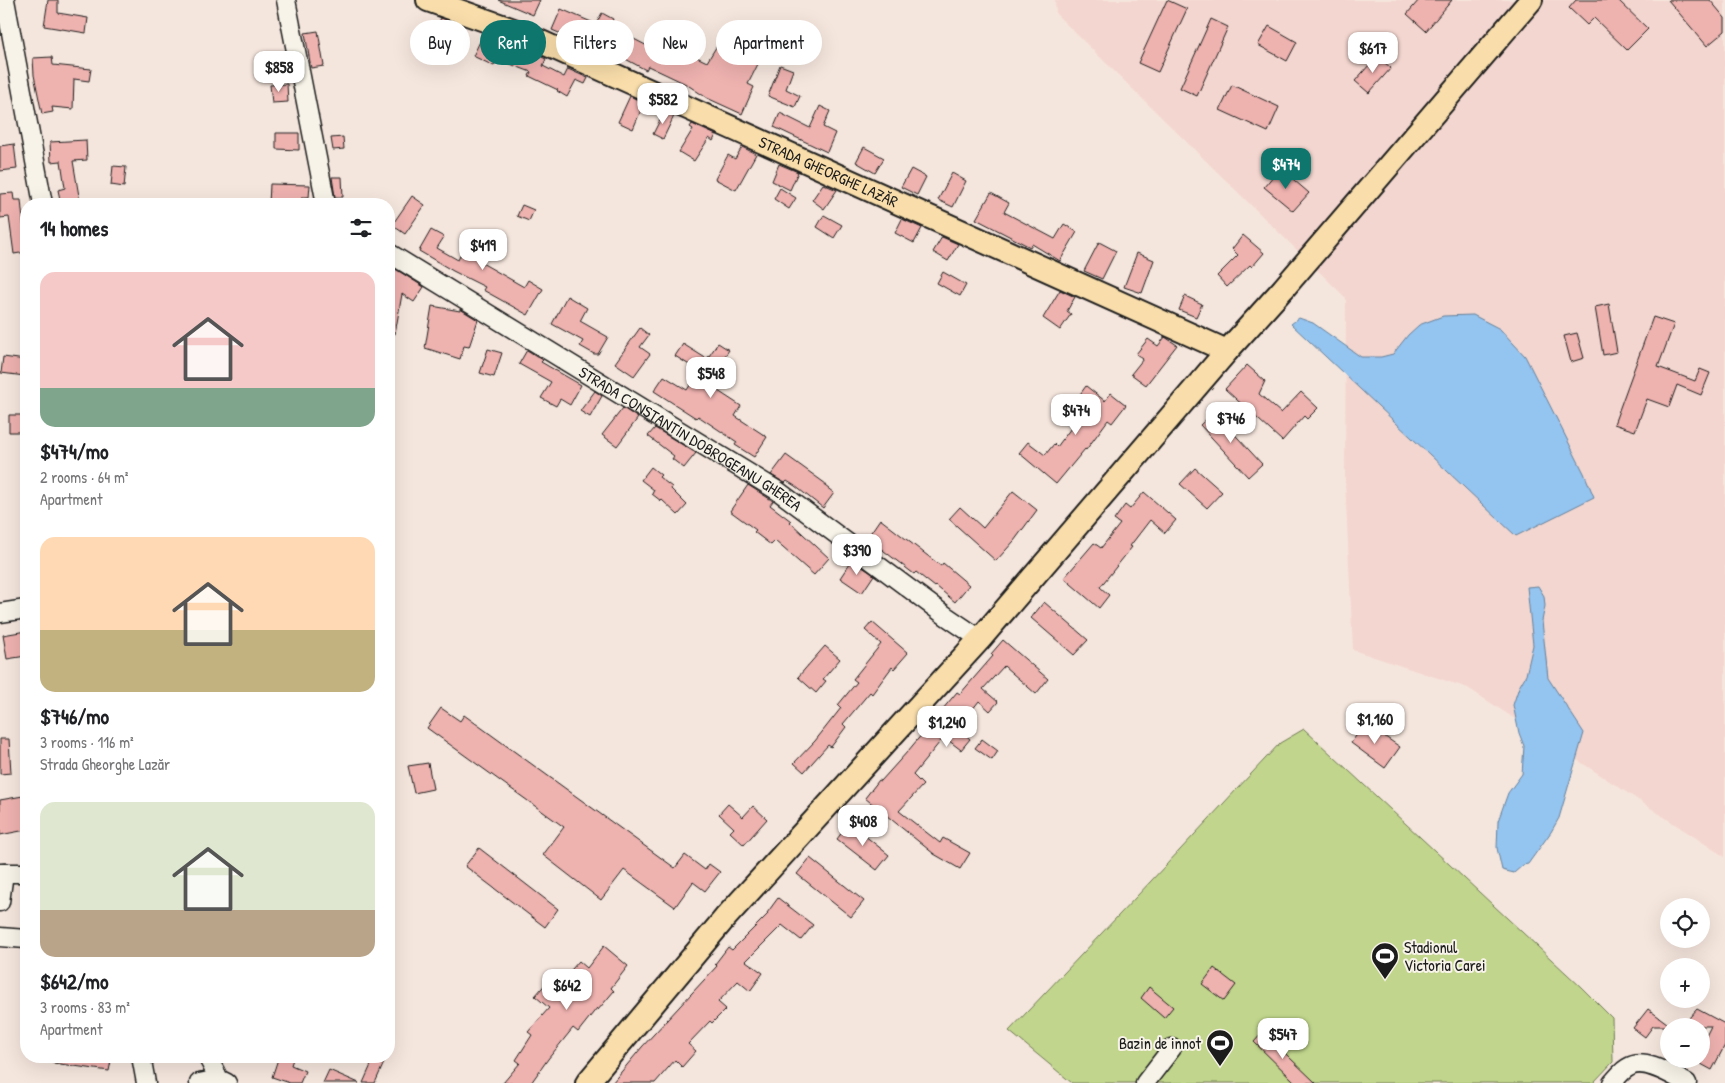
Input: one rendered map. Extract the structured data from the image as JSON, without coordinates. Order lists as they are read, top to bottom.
{
  "streets": {
    "main road": ["STRADA GHEORGHE LAZĂR"],
    "street": ["STRADA CONSTANTIN DOBROGEANU GHEREA"]
  },
  "places": {
    "sports": ["Stadionul Victoria Carei", "Bazin de innot"]
  },
  "page": {
    "chip": [
      "Buy",
      "Rent",
      "Filters",
      "New",
      "Apartment"
    ],
    "price": [
      "$617",
      "$858",
      "$582",
      "$474",
      "$419",
      "$548",
      "$474",
      "$746",
      "$390",
      "$1,160",
      "$1,240",
      "$408",
      "$642",
      "$547"
    ],
    "heading": "14 homes",
    "list": [
      {
        "name": "$474/mo",
        "note": "2 rooms · 64 m² · Apartment"
      },
      {
        "name": "$746/mo",
        "note": "3 rooms · 116 m² · Strada Gheorghe Lazăr"
      },
      {
        "name": "$642/mo",
        "note": "3 rooms · 83 m² · Apartment"
      }
    ],
    "map_buttons": ["+", "−"]
  }
}
